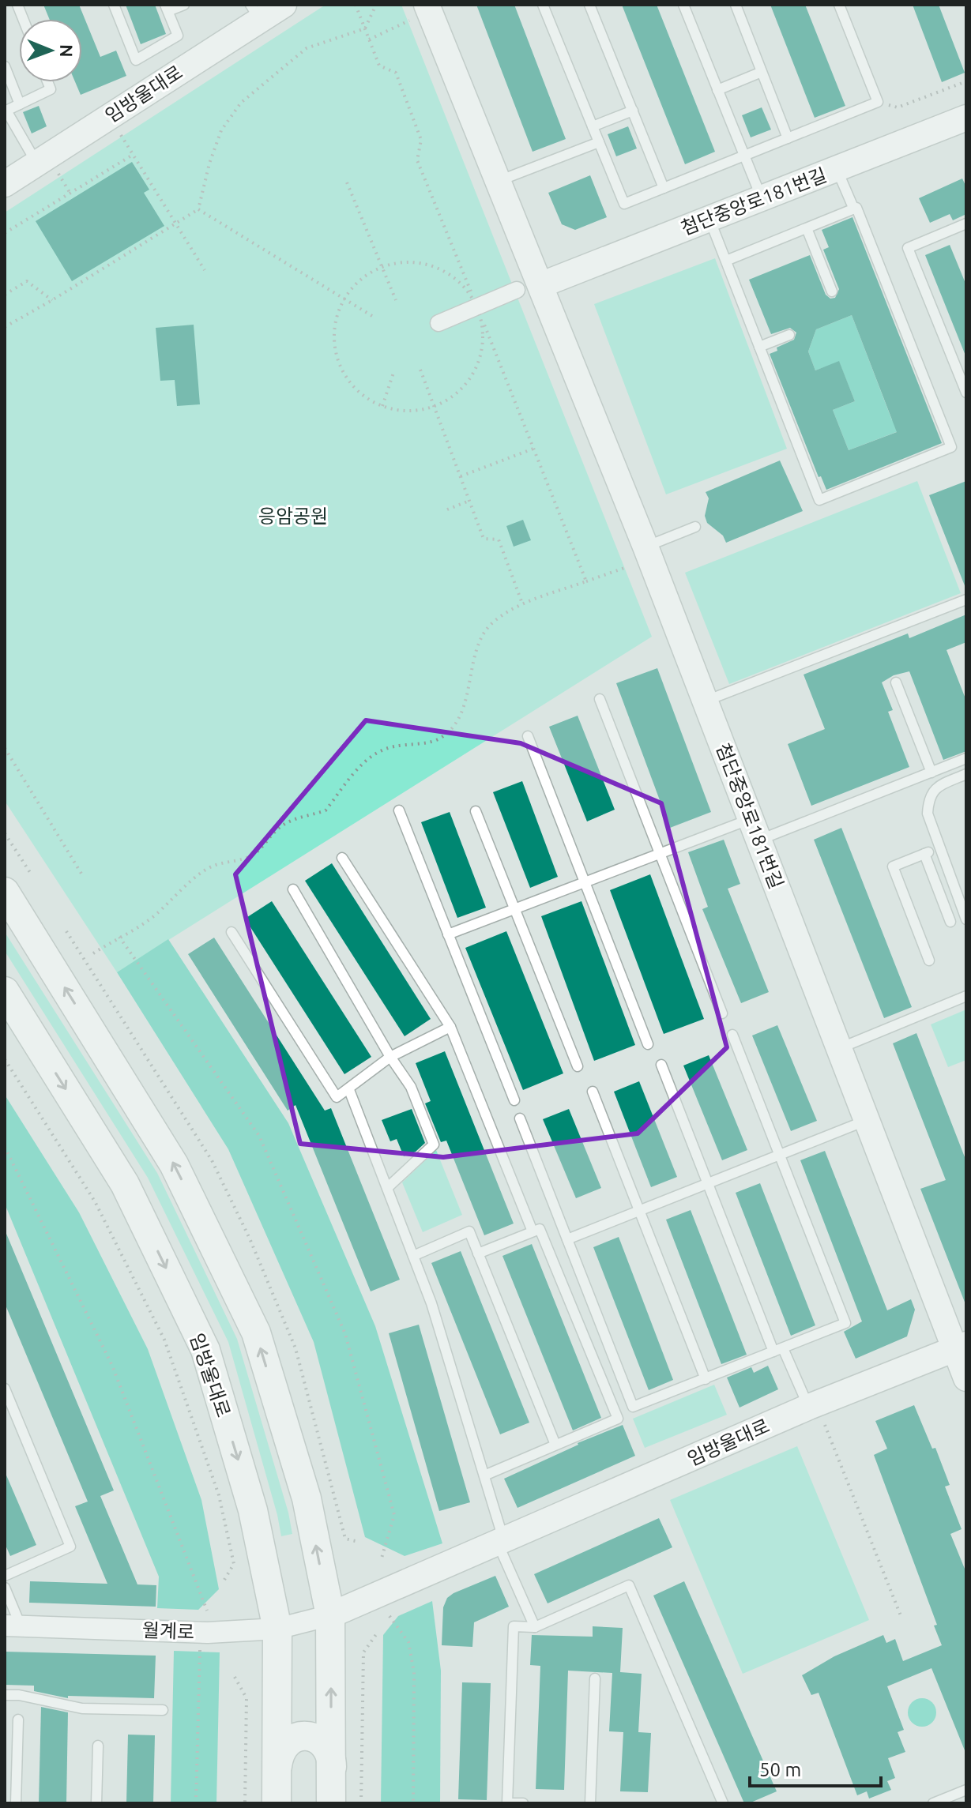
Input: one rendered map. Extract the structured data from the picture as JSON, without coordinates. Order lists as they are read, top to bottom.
{
  "streets": {
    "main road": ["임방울대로"],
    "street": ["첨단중앙로181번길", "월계로"]
  },
  "crossings": [
    ["임방울대로", "첨단중앙로181번길"],
    ["임방울대로", "월계로"]
  ],
  "one_way": ["임방울대로"],
  "parks": ["응암공원"],
  "scale_bar": "50 m",
  "north": "right"
}
